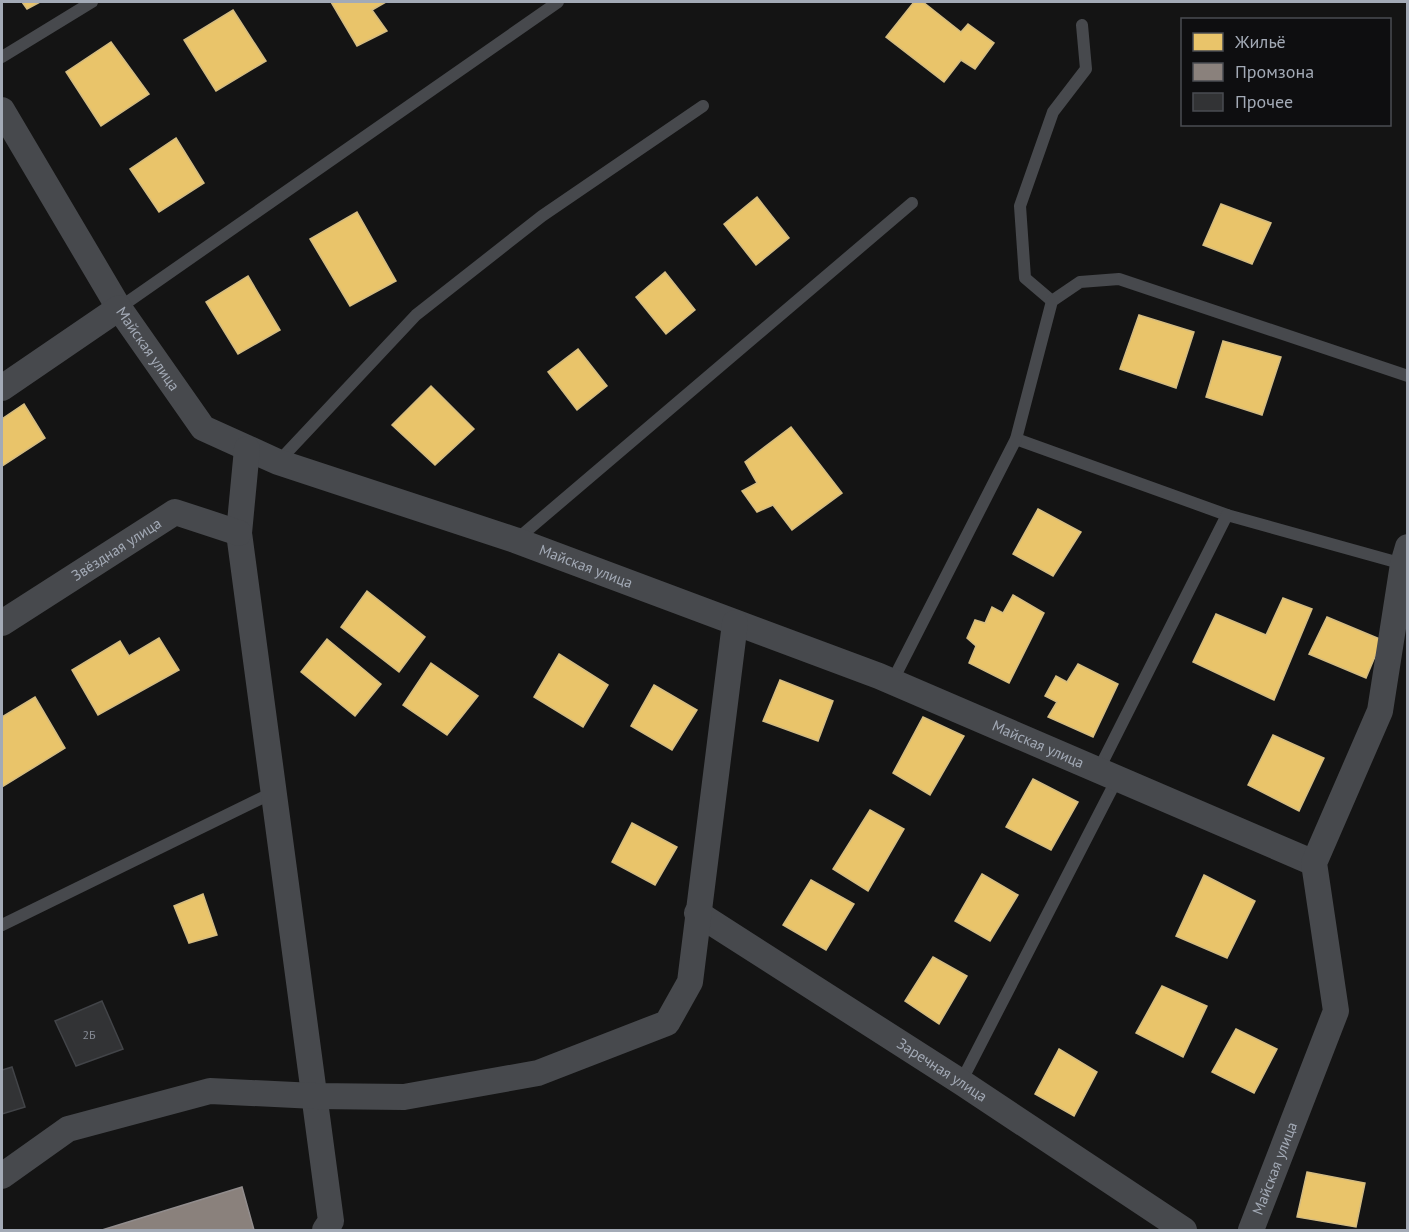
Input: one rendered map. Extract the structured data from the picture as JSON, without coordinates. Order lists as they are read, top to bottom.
{
  "streets": {
    "street": ["Майская улица", "Звёздная улица", "Заречная улица"]
  },
  "house_numbers": ["2Б"],
  "legend": ["Жильё", "Промзона", "Прочее"]
}
